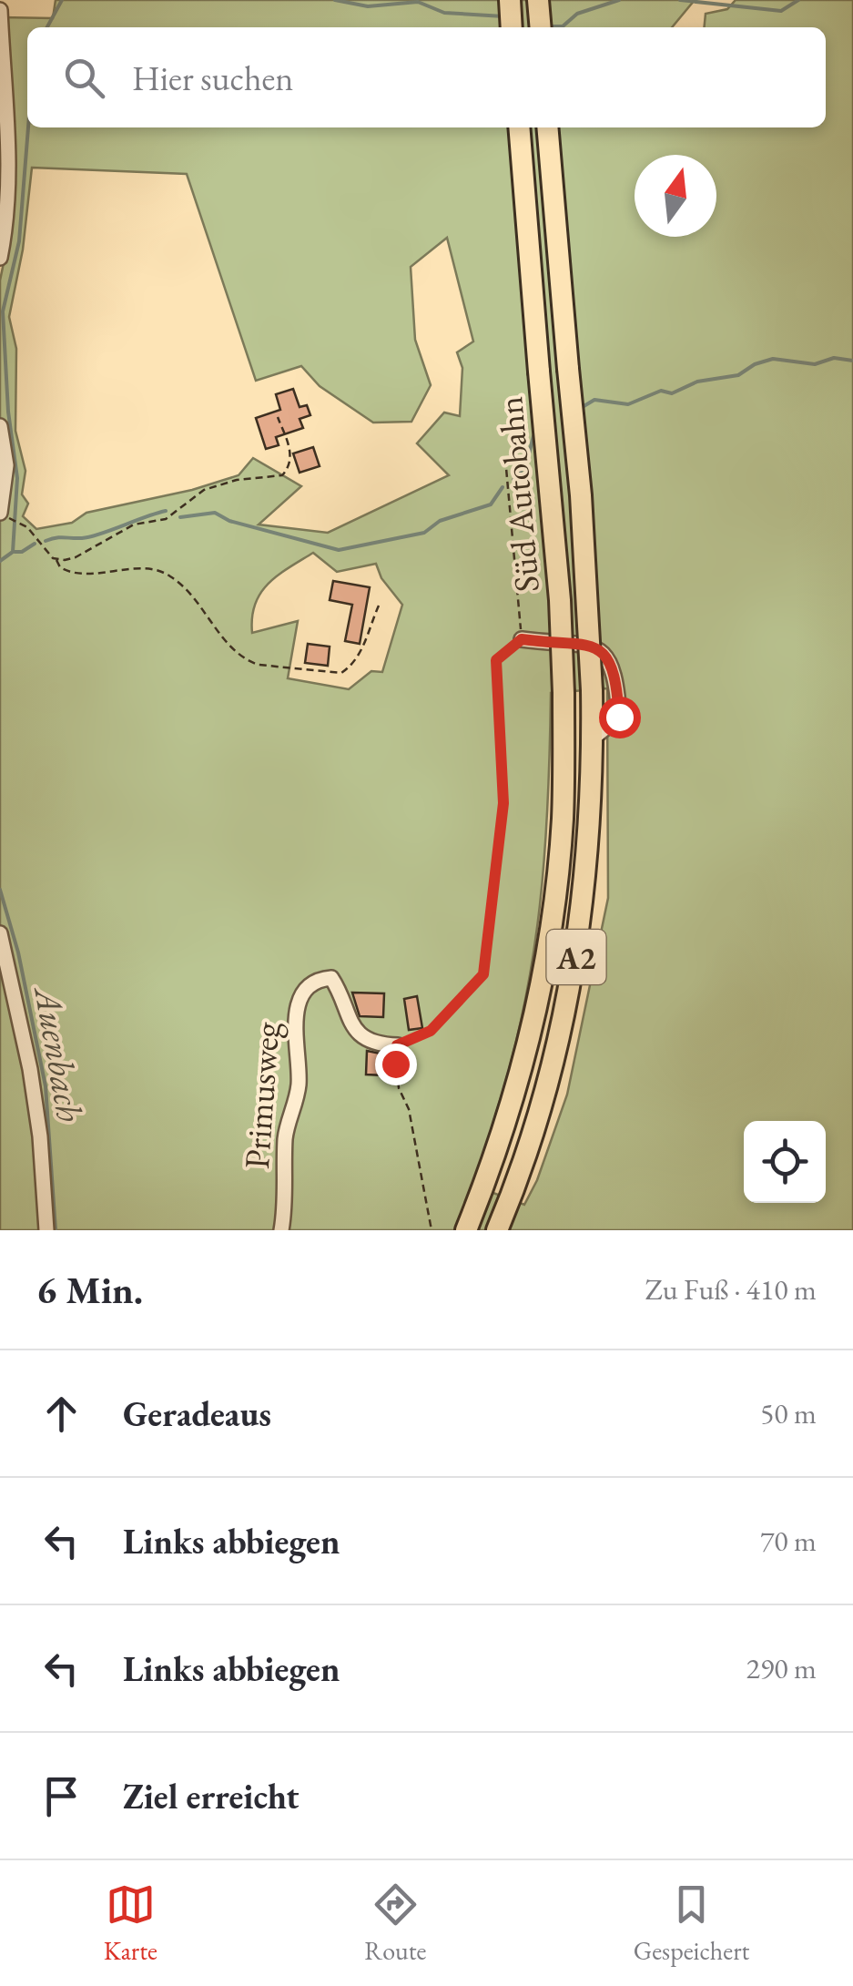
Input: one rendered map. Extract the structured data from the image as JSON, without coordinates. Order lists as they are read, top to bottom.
{
  "streets": {
    "highway": ["Süd Autobahn", "A2"],
    "street": ["Primusweg"]
  },
  "water": ["Auenbach"],
  "north": "top",
  "page": {
    "search": "Hier suchen",
    "heading": ["6 Min.", "Zu Fuß · 410 m"],
    "list": [
      ["Geradeaus", "50 m"],
      ["Links abbiegen", "70 m"],
      ["Links abbiegen", "290 m"],
      "Ziel erreicht"
    ],
    "nav": ["Karte", "Route", "Gespeichert"]
  }
}
